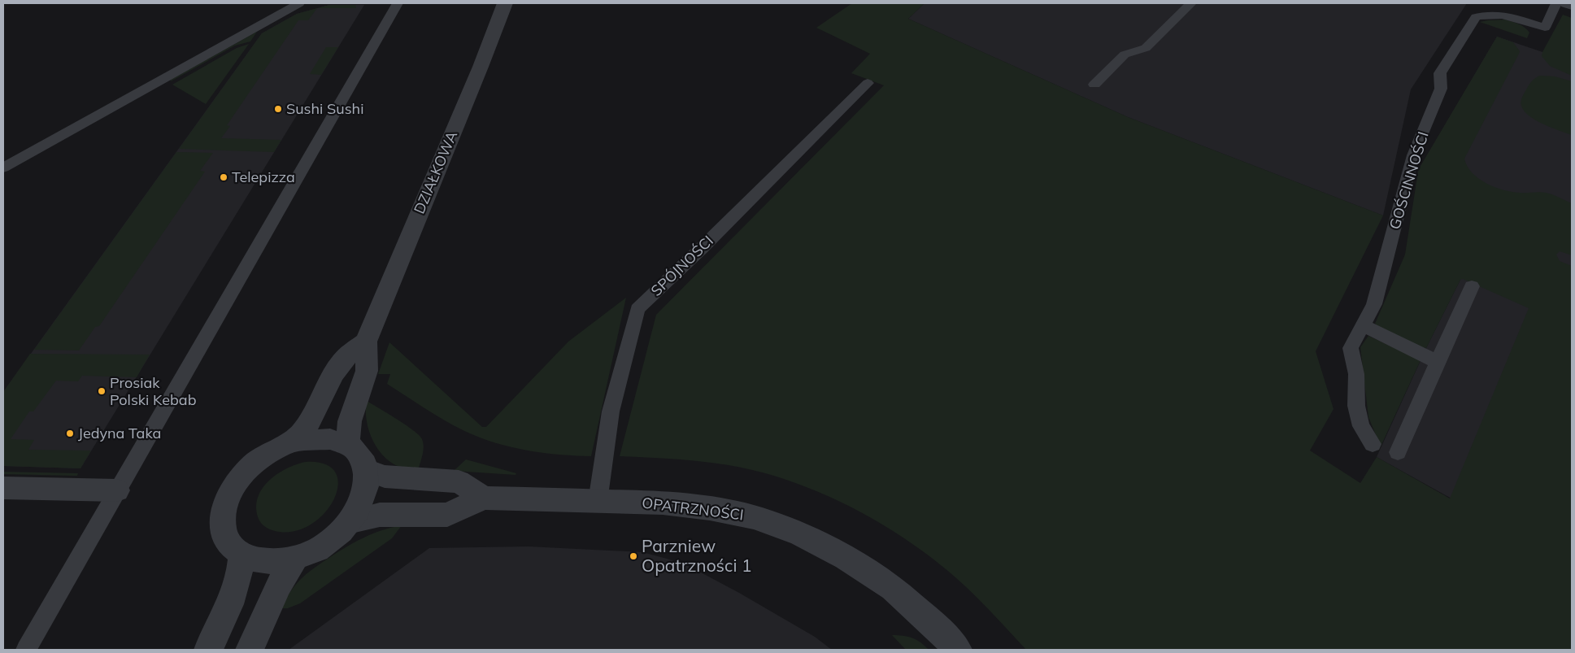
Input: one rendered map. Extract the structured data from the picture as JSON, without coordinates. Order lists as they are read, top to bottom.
{
  "streets": {
    "street": ["DZIAŁKOWA", "OPATRZNOŚCI"],
    "lane": ["GOŚCINNOŚCI", "SPÓJNOŚCI"]
  },
  "crossings": [
    ["DZIAŁKOWA", "OPATRZNOŚCI"],
    ["SPÓJNOŚCI", "OPATRZNOŚCI"]
  ],
  "places": [
    "Sushi Sushi",
    "Telepizza",
    "Prosiak Polski Kebab",
    "Jedyna Taka",
    "Parzniew Opatrzności 1"
  ]
}
